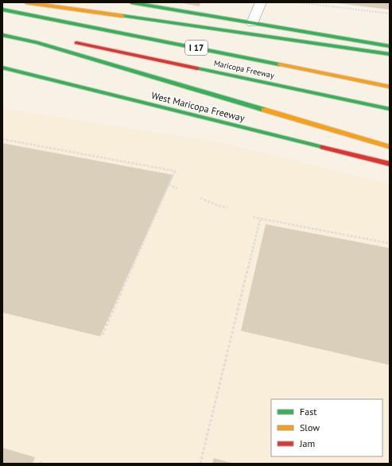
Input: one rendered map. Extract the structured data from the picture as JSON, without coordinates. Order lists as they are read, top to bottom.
{
  "streets": {
    "main road": ["I 17", "Maricopa Freeway", "West Maricopa Freeway"]
  },
  "legend": ["Fast", "Slow", "Jam"]
}
